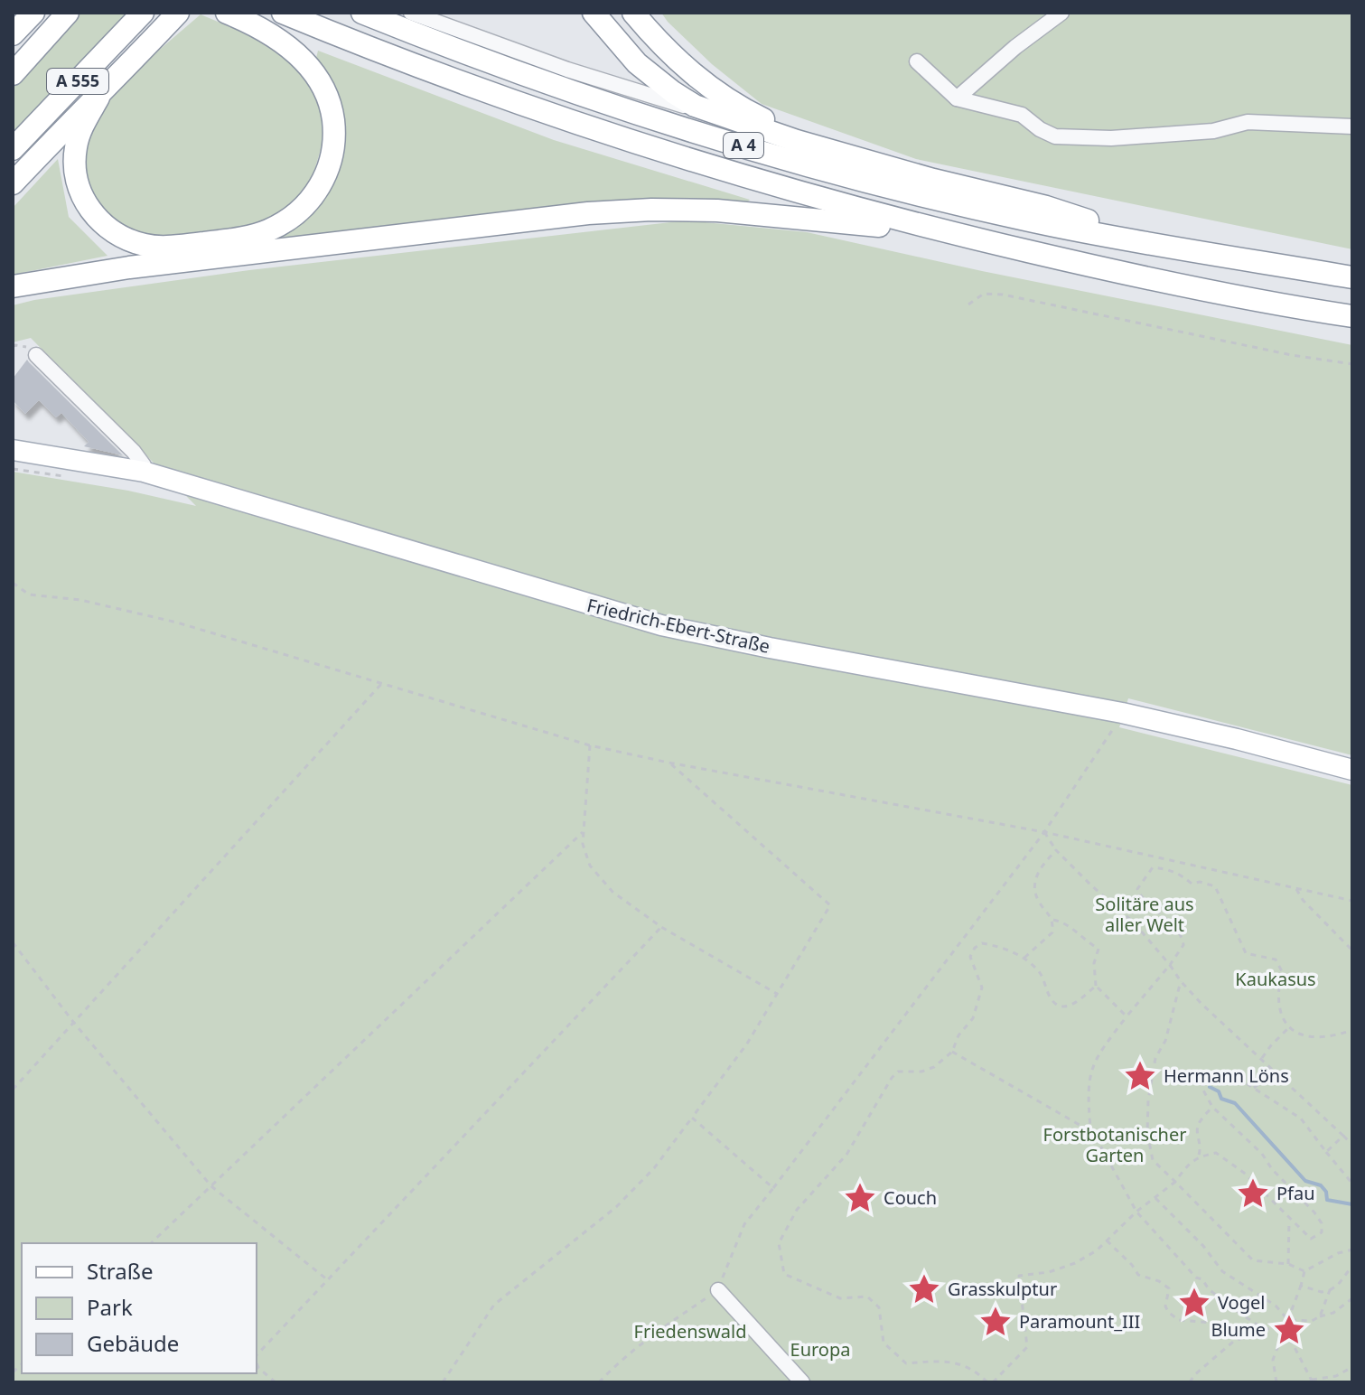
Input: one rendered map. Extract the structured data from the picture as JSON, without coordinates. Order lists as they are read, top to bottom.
{
  "streets": {
    "highway": ["A 555", "A 4"],
    "main road": ["Friedrich-Ebert-Straße"]
  },
  "parks": [
    "Solitäre aus aller Welt",
    "Kaukasus",
    "Forstbotanischer Garten",
    "Friedenswald",
    "Europa"
  ],
  "places": {
    "place": [
      "Hermann Löns",
      "Pfau",
      "Couch",
      "Grasskulptur",
      "Vogel",
      "Paramount_III",
      "Blume"
    ]
  },
  "legend": ["Straße", "Park", "Gebäude"]
}
